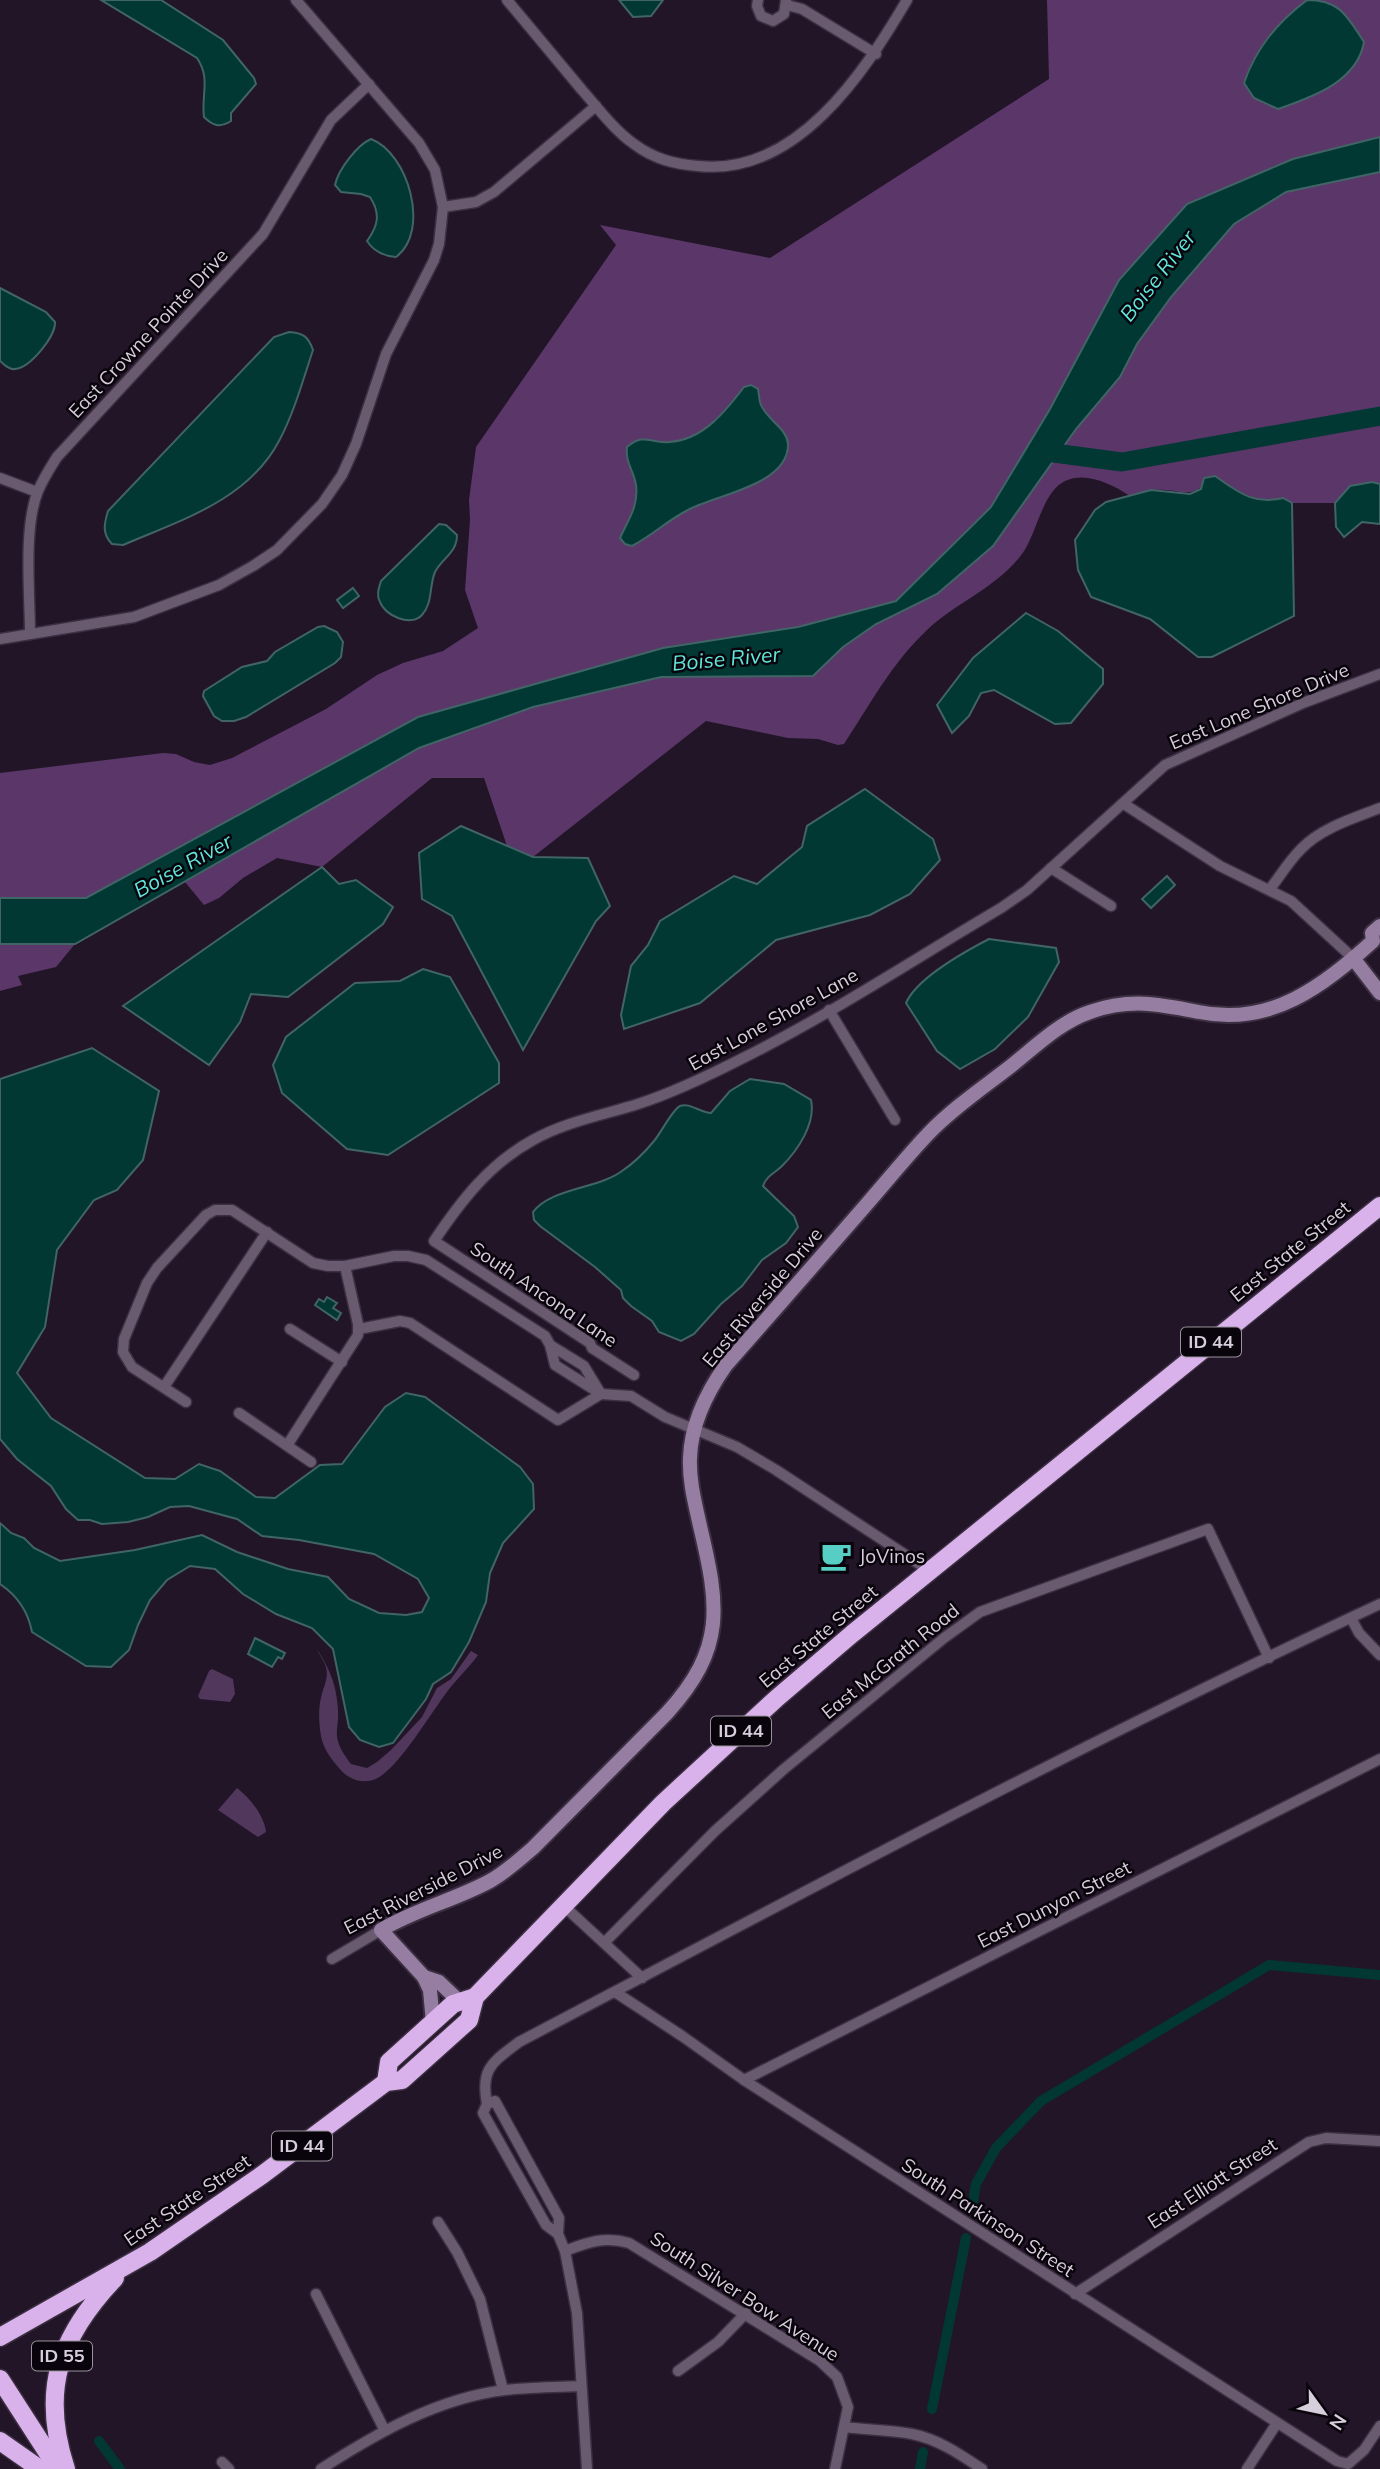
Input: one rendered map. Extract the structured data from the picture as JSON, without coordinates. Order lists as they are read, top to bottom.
{
  "streets": {
    "highway": ["East State Street", "ID 44", "ID 55"],
    "street": [
      "East Crowne Pointe Drive",
      "East Lone Shore Drive",
      "East Lone Shore Lane",
      "South Ancona Lane",
      "East Riverside Drive",
      "East McGrath Road",
      "East Dunyon Street",
      "East Elliott Street",
      "South Parkinson Street",
      "South Silver Bow Avenue"
    ]
  },
  "crossings": [
    ["East Lone Shore Drive", "East Lone Shore Lane"],
    ["East Lone Shore Lane", "South Ancona Lane"],
    ["East State Street", "ID 55"],
    ["East Dunyon Street", "South Parkinson Street"],
    ["East Elliott Street", "South Parkinson Street"]
  ],
  "water": ["Boise River"],
  "places": {
    "cafe": ["JoVinos"]
  },
  "north": "bottom right"
}
